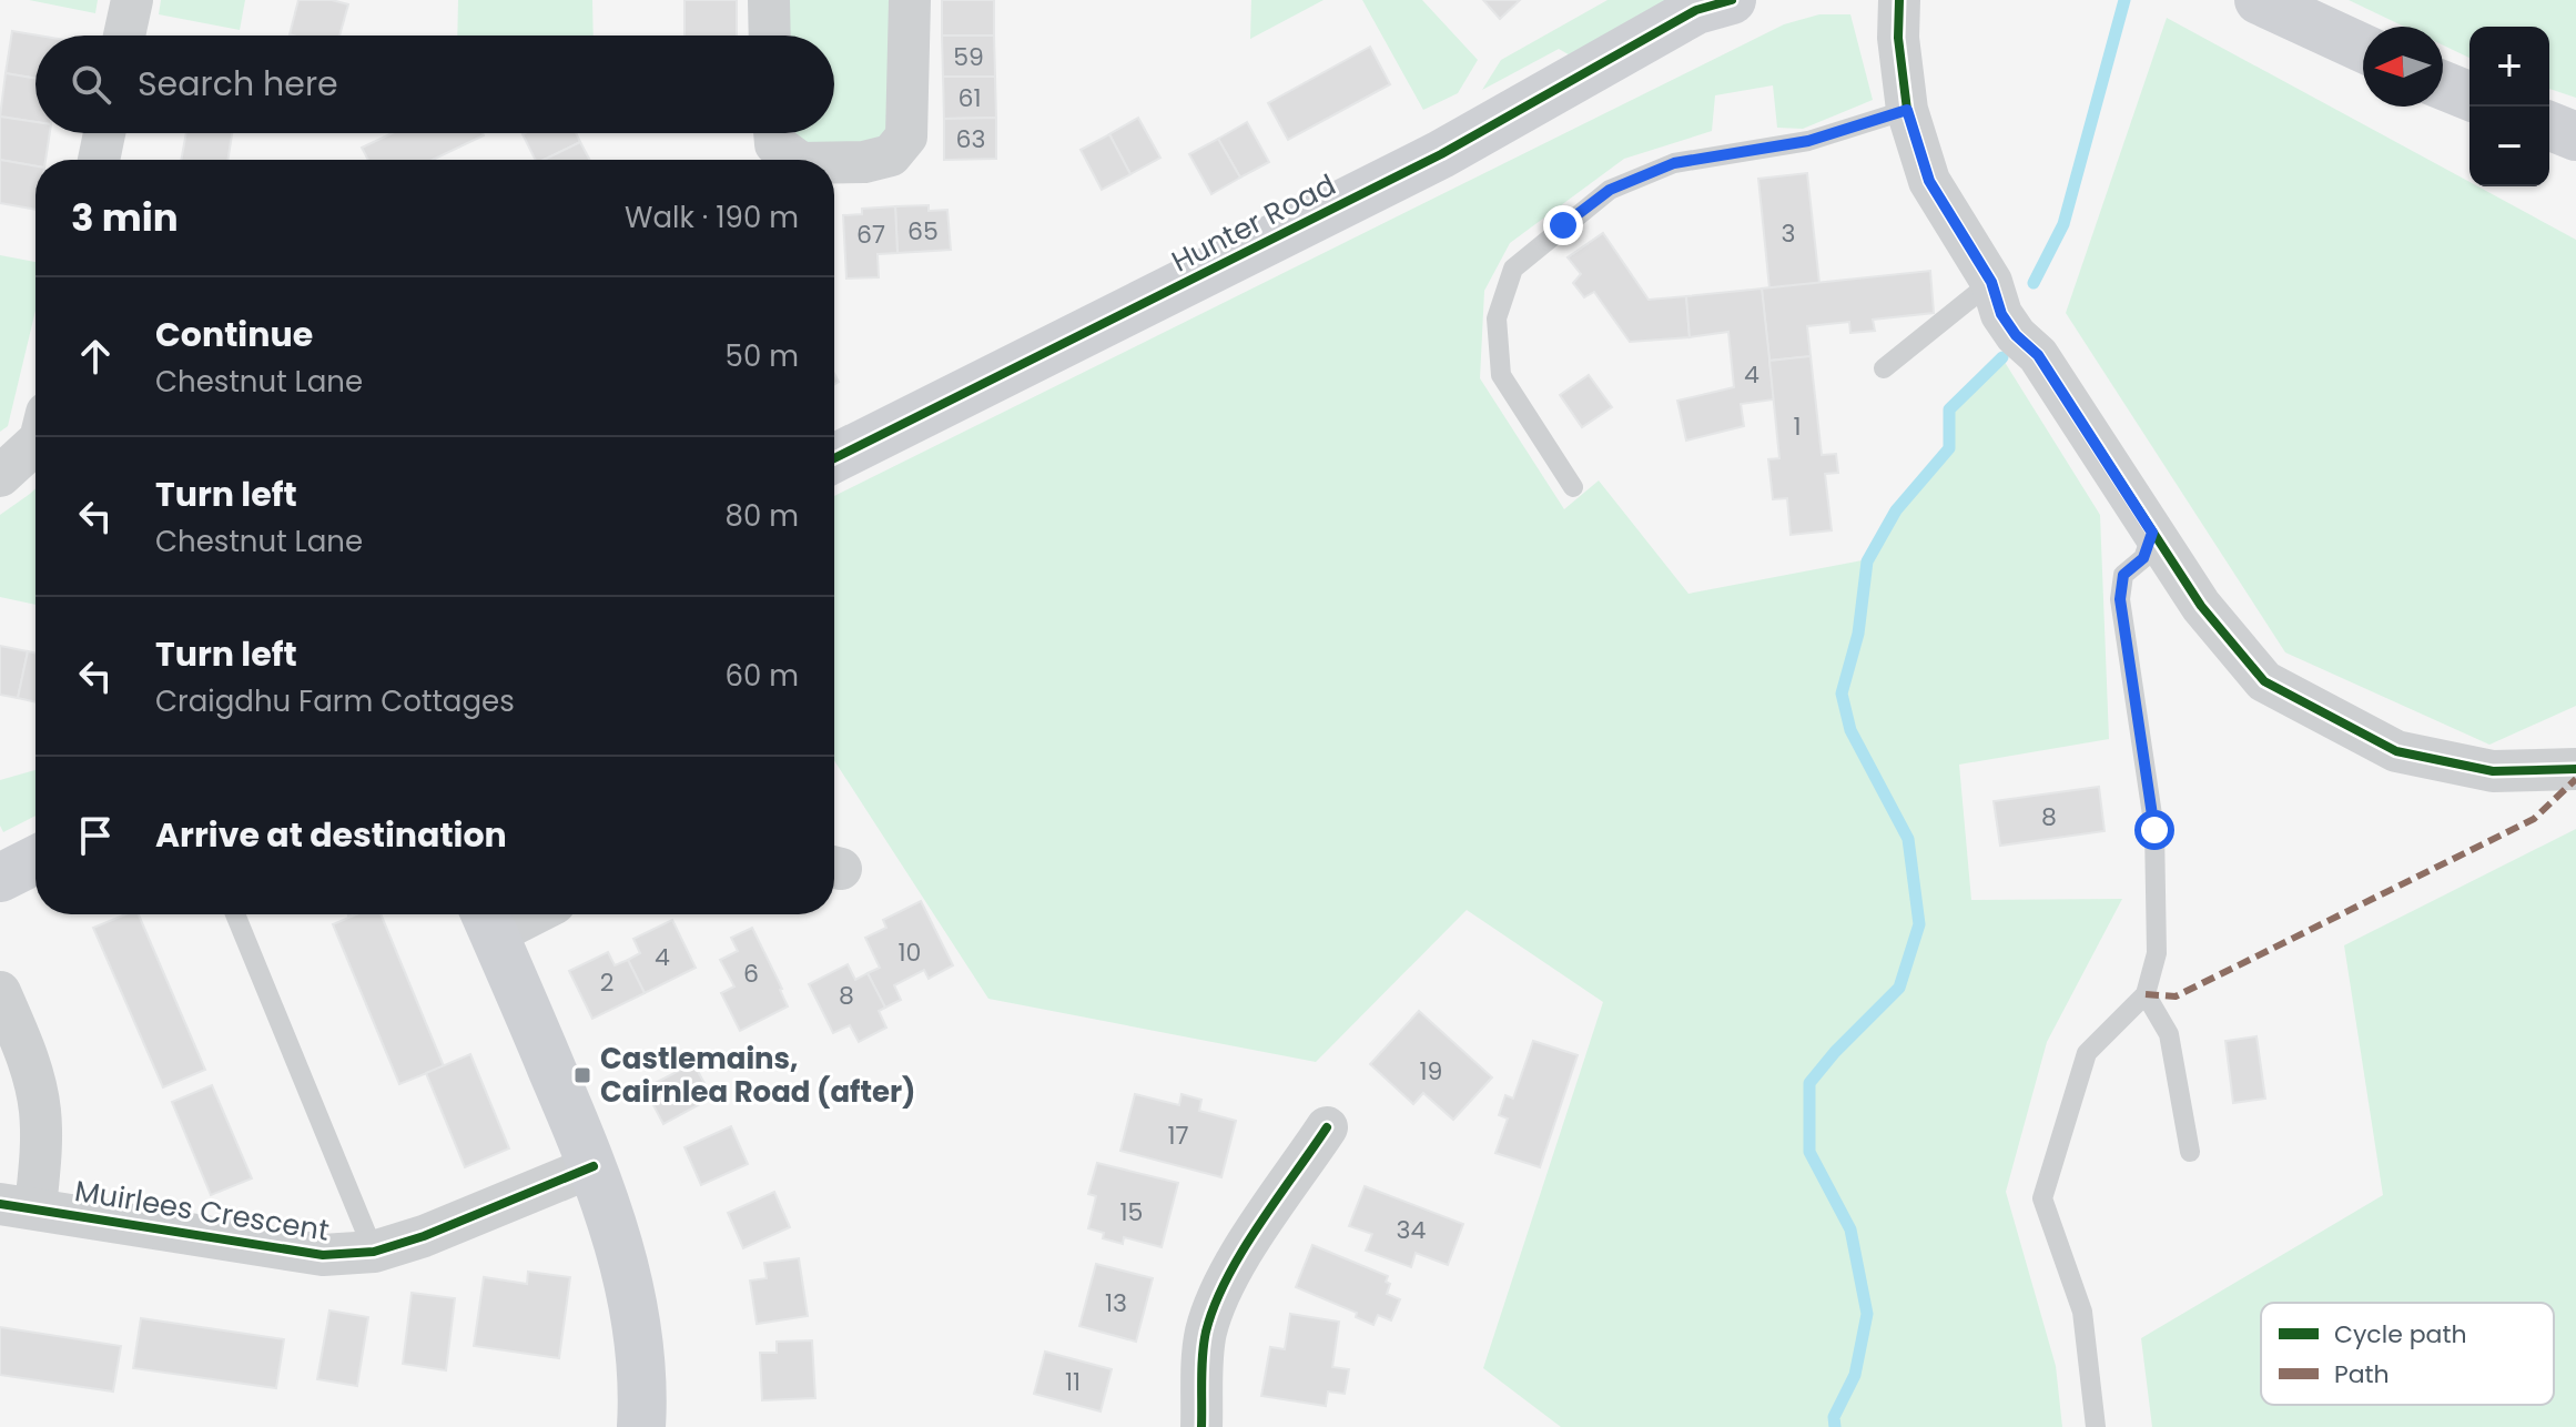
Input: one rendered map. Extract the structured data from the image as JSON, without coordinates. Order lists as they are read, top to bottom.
{
  "streets": {
    "street": ["Hunter Road", "Muirlees Crescent"]
  },
  "places": {
    "transit": ["Castlemains, Cairnlea Road (after)"]
  },
  "house_numbers": [
    "59",
    "61",
    "63",
    "65",
    "3",
    "67",
    "4",
    "1",
    "8",
    "10",
    "4",
    "6",
    "2",
    "8",
    "19",
    "17",
    "15",
    "34",
    "13",
    "11"
  ],
  "legend": ["Cycle path", "Path"],
  "north": "left",
  "page": {
    "map_buttons": ["+", "−"],
    "search": "Search here",
    "heading": ["3 min", "Walk · 190 m"],
    "list": [
      ["Continue", "Chestnut Lane", "50 m"],
      ["Turn left", "Chestnut Lane", "80 m"],
      ["Turn left", "Craigdhu Farm Cottages", "60 m"],
      "Arrive at destination"
    ]
  }
}
